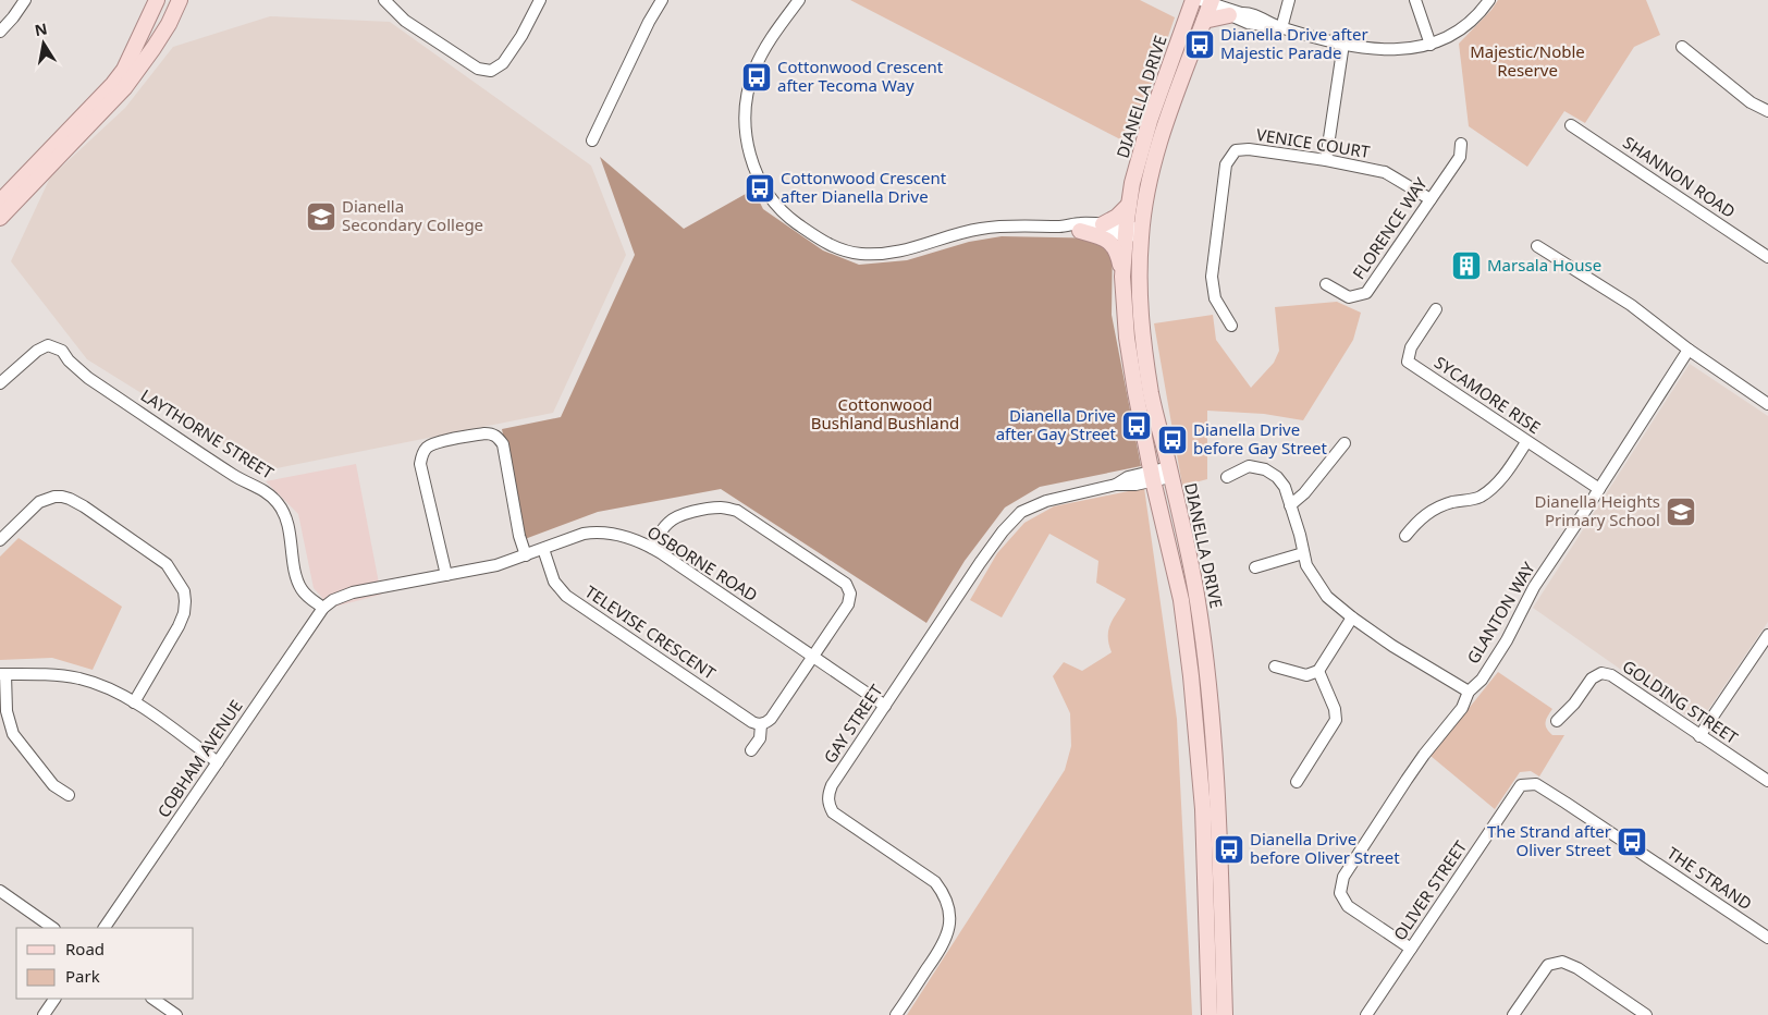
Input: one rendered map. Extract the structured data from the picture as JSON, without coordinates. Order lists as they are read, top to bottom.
{
  "streets": {
    "main road": ["DIANELLA DRIVE"],
    "street": [
      "VENICE COURT",
      "SHANNON ROAD",
      "FLORENCE WAY",
      "SYCAMORE RISE",
      "LAYTHORNE STREET",
      "OSBORNE ROAD",
      "GLANTON WAY",
      "TELEVISE CRESCENT",
      "GOLDING STREET",
      "GAY STREET",
      "COBHAM AVENUE",
      "THE STRAND",
      "OLIVER STREET"
    ]
  },
  "crossings": [
    ["DIANELLA DRIVE", "GAY STREET"],
    ["VENICE COURT", "FLORENCE WAY"],
    ["SYCAMORE RISE", "GLANTON WAY"],
    ["LAYTHORNE STREET", "OSBORNE ROAD"],
    ["LAYTHORNE STREET", "COBHAM AVENUE"],
    ["OSBORNE ROAD", "TELEVISE CRESCENT"],
    ["OSBORNE ROAD", "GAY STREET"],
    ["OSBORNE ROAD", "COBHAM AVENUE"],
    ["GLANTON WAY", "OLIVER STREET"],
    ["THE STRAND", "OLIVER STREET"]
  ],
  "parks": ["Majestic/Noble Reserve", "Cottonwood Bushland Bushland"],
  "places": {
    "bus stop": [
      "Dianella Drive after Majestic Parade",
      "Cottonwood Crescent after Tecoma Way",
      "Cottonwood Crescent after Dianella Drive",
      "Dianella Drive after Gay Street",
      "Dianella Drive before Gay Street",
      "The Strand after Oliver Street",
      "Dianella Drive before Oliver Street"
    ],
    "school or university": ["Dianella Secondary College", "Dianella Heights Primary School"],
    "building": ["Marsala House"]
  },
  "legend": ["Road", "Park"],
  "north": "top"
}
